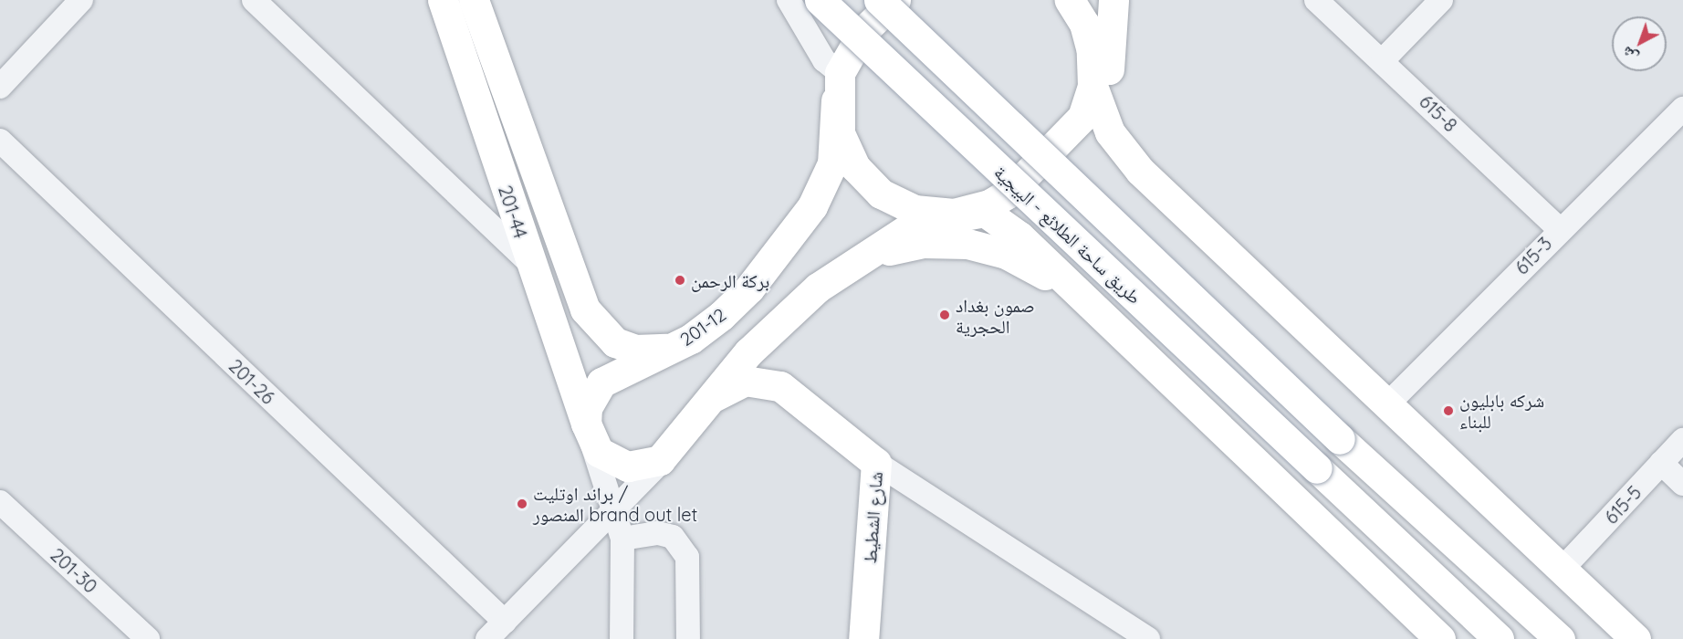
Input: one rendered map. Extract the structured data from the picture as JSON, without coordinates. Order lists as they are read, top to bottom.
{
  "streets": {
    "main road": [
      "201-44",
      "طريق ساحة الطلائع - البيجية",
      "201-12",
      "شارع الشطيط"
    ],
    "street": [
      "615-8",
      "615-3",
      "201-26",
      "615-5",
      "201-30"
    ]
  },
  "crossings": [
    ["615-8", "615-3"],
    ["201-44", "201-12"]
  ],
  "places": [
    "بركة الرحمن",
    "صمون بغداد الحجرية",
    "شركه بابليون للبناء",
    "براند اوتليت / المنصور brand out let"
  ],
  "north": "bottom left"
}
